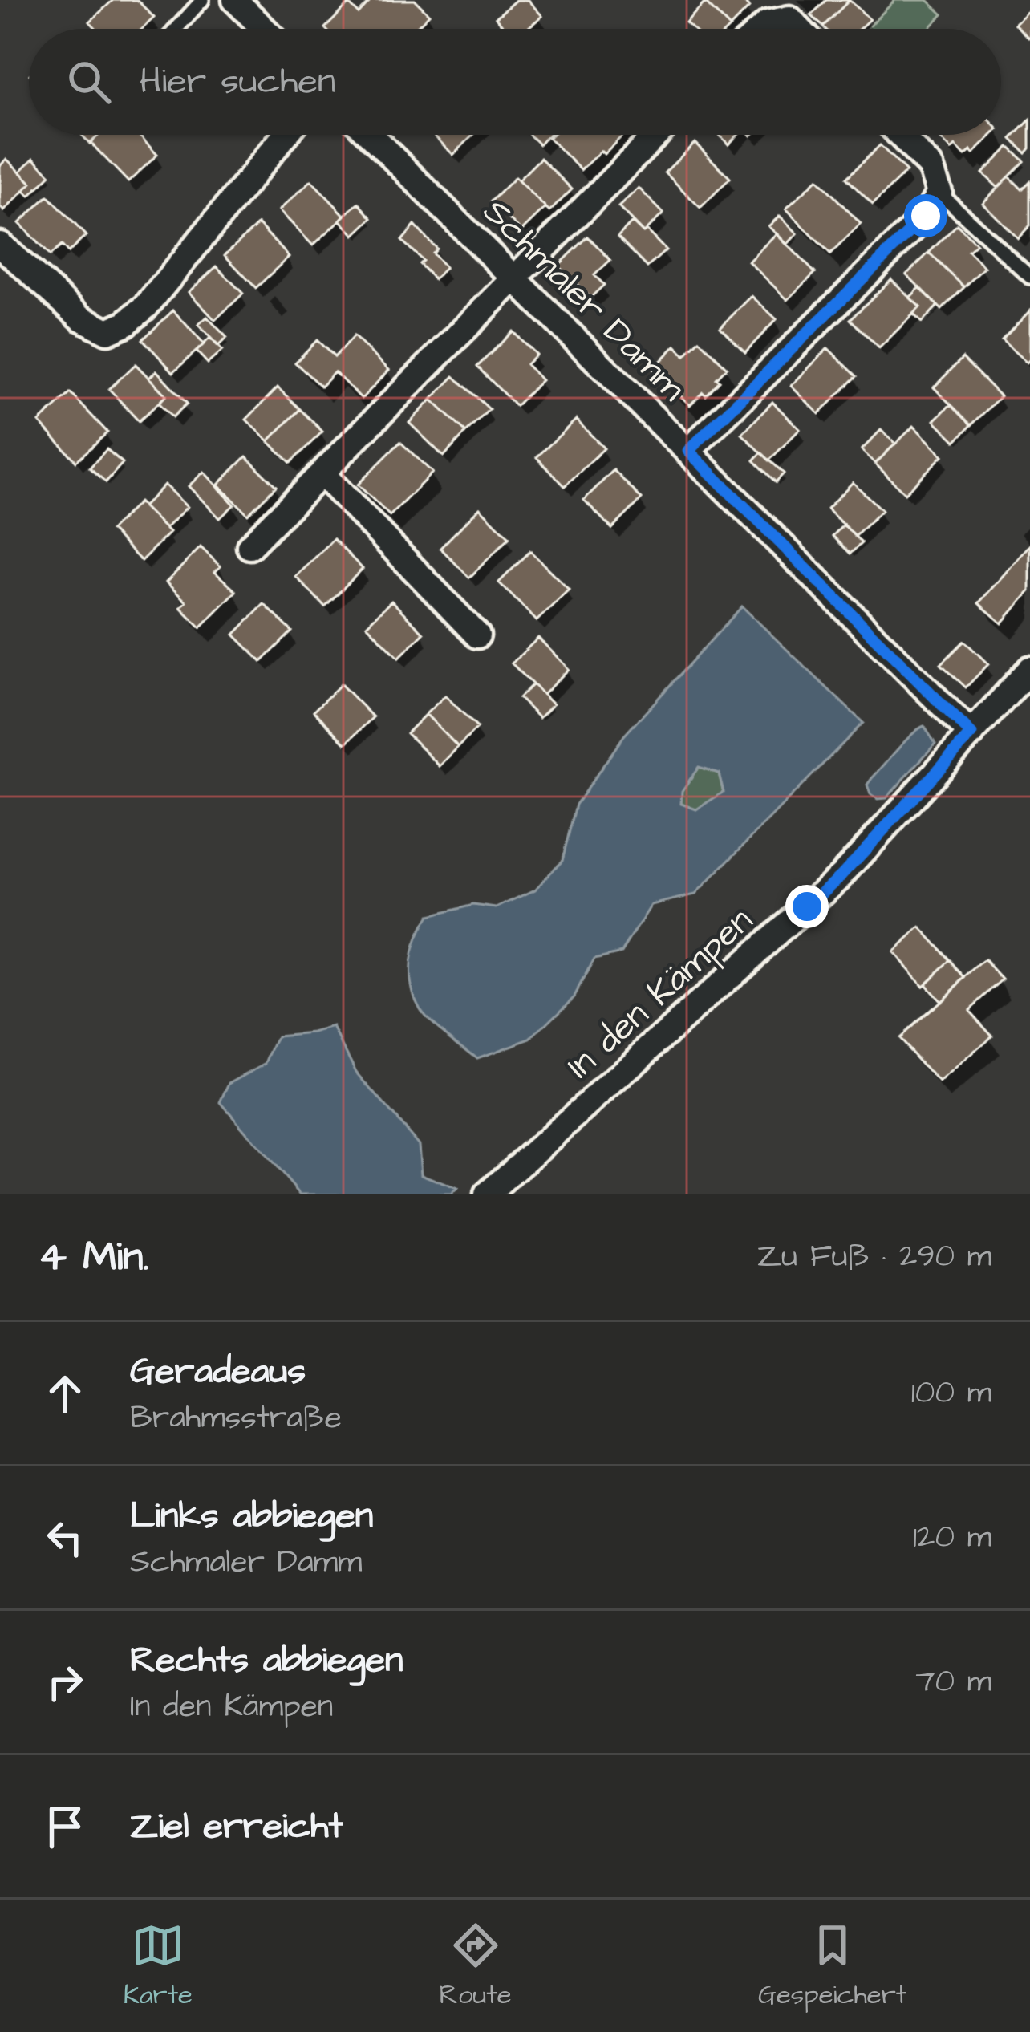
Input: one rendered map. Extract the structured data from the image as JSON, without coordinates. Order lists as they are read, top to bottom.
{
  "streets": {
    "street": ["Schmaler Damm", "In den Kämpen"]
  },
  "crossings": [
    ["Schmaler Damm", "In den Kämpen"]
  ],
  "page": {
    "search": "Hier suchen",
    "heading": ["4 Min.", "Zu Fuß · 290 m"],
    "list": [
      ["Geradeaus", "Brahmsstraße", "100 m"],
      ["Links abbiegen", "Schmaler Damm", "120 m"],
      ["Rechts abbiegen", "In den Kämpen", "70 m"],
      "Ziel erreicht"
    ],
    "nav": ["Karte", "Route", "Gespeichert"]
  }
}
